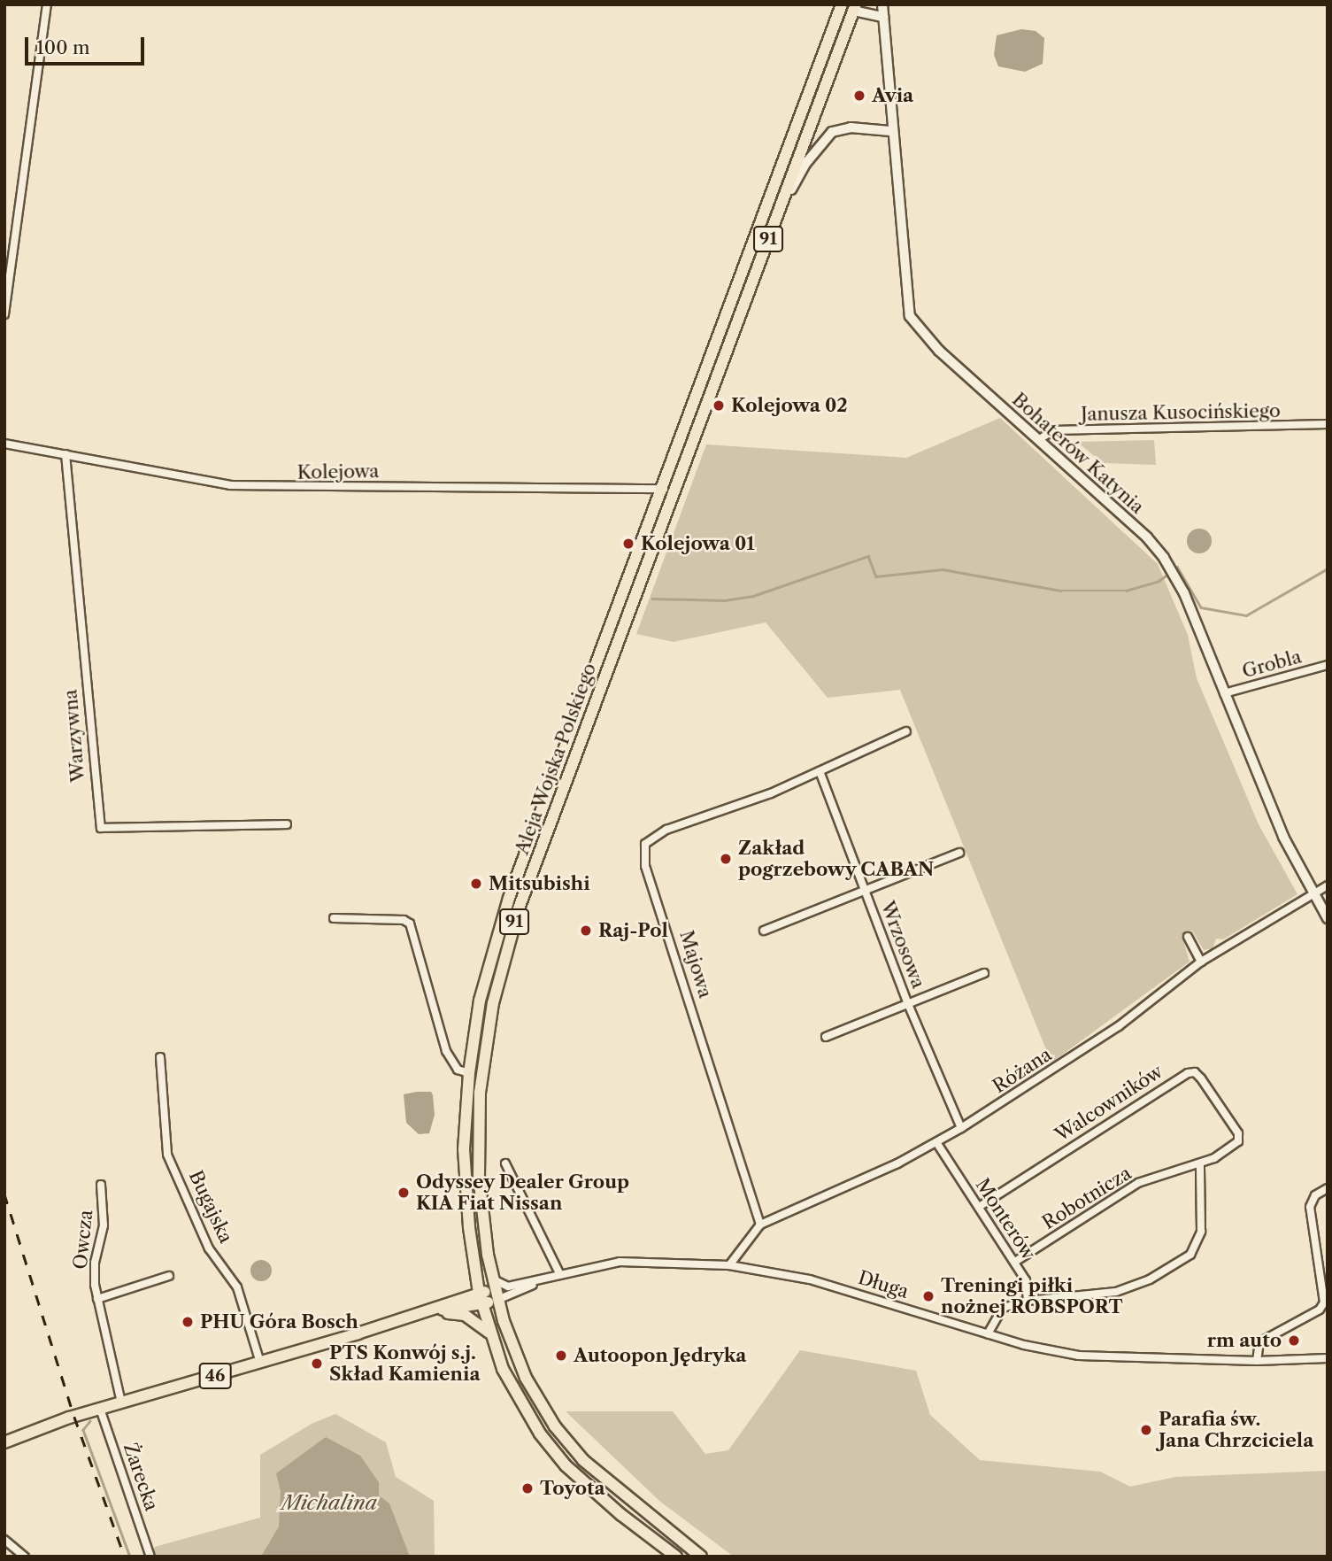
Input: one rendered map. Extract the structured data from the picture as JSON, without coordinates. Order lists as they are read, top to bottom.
{
  "streets": {
    "main road": ["91", "Aleja Wojska Polskiego", "46"],
    "street": [
      "Janusza Kusocińskiego",
      "Bohaterów Katynia",
      "Kolejowa",
      "Grobla",
      "Warzywna",
      "Wrzosowa",
      "Majowa",
      "Różana",
      "Walcowników",
      "Robotnicza",
      "Bugajska",
      "Monterów",
      "Owcza",
      "Długa",
      "Żarecka"
    ]
  },
  "crossings": [
    ["Janusza Kusocińskiego", "Bohaterów Katynia"],
    ["Bohaterów Katynia", "Grobla"],
    ["Bohaterów Katynia", "Różana"],
    ["Kolejowa", "Warzywna"],
    ["Kolejowa", "Aleja Wojska Polskiego"],
    ["Aleja Wojska Polskiego", "Długa"],
    ["Aleja Wojska Polskiego", "46"],
    ["Wrzosowa", "Majowa"],
    ["Wrzosowa", "Różana"],
    ["Majowa", "Różana"],
    ["Różana", "Monterów"],
    ["Różana", "Długa"],
    ["Walcowników", "Robotnicza"],
    ["Walcowników", "Monterów"],
    ["Robotnicza", "Monterów"],
    ["Bugajska", "46"],
    ["Owcza", "46"],
    ["46", "Żarecka"]
  ],
  "water": ["Michalina"],
  "places": [
    "Avia",
    "Kolejowa 02",
    "Kolejowa 01",
    "Zakład pogrzebowy CABAN",
    "Mitsubishi",
    "Raj-Pol",
    "Odyssey Dealer Group KIA Fiat Nissan",
    "Treningi piłki nożnej ROBSPORT",
    "PHU Góra Bosch",
    "rm auto",
    "Autoopon Jędryka",
    "PTS Konwój s.j. Skład Kamienia",
    "Parafia św. Jana Chrzciciela",
    "Toyota"
  ],
  "scale_bar": "100 m"
}
